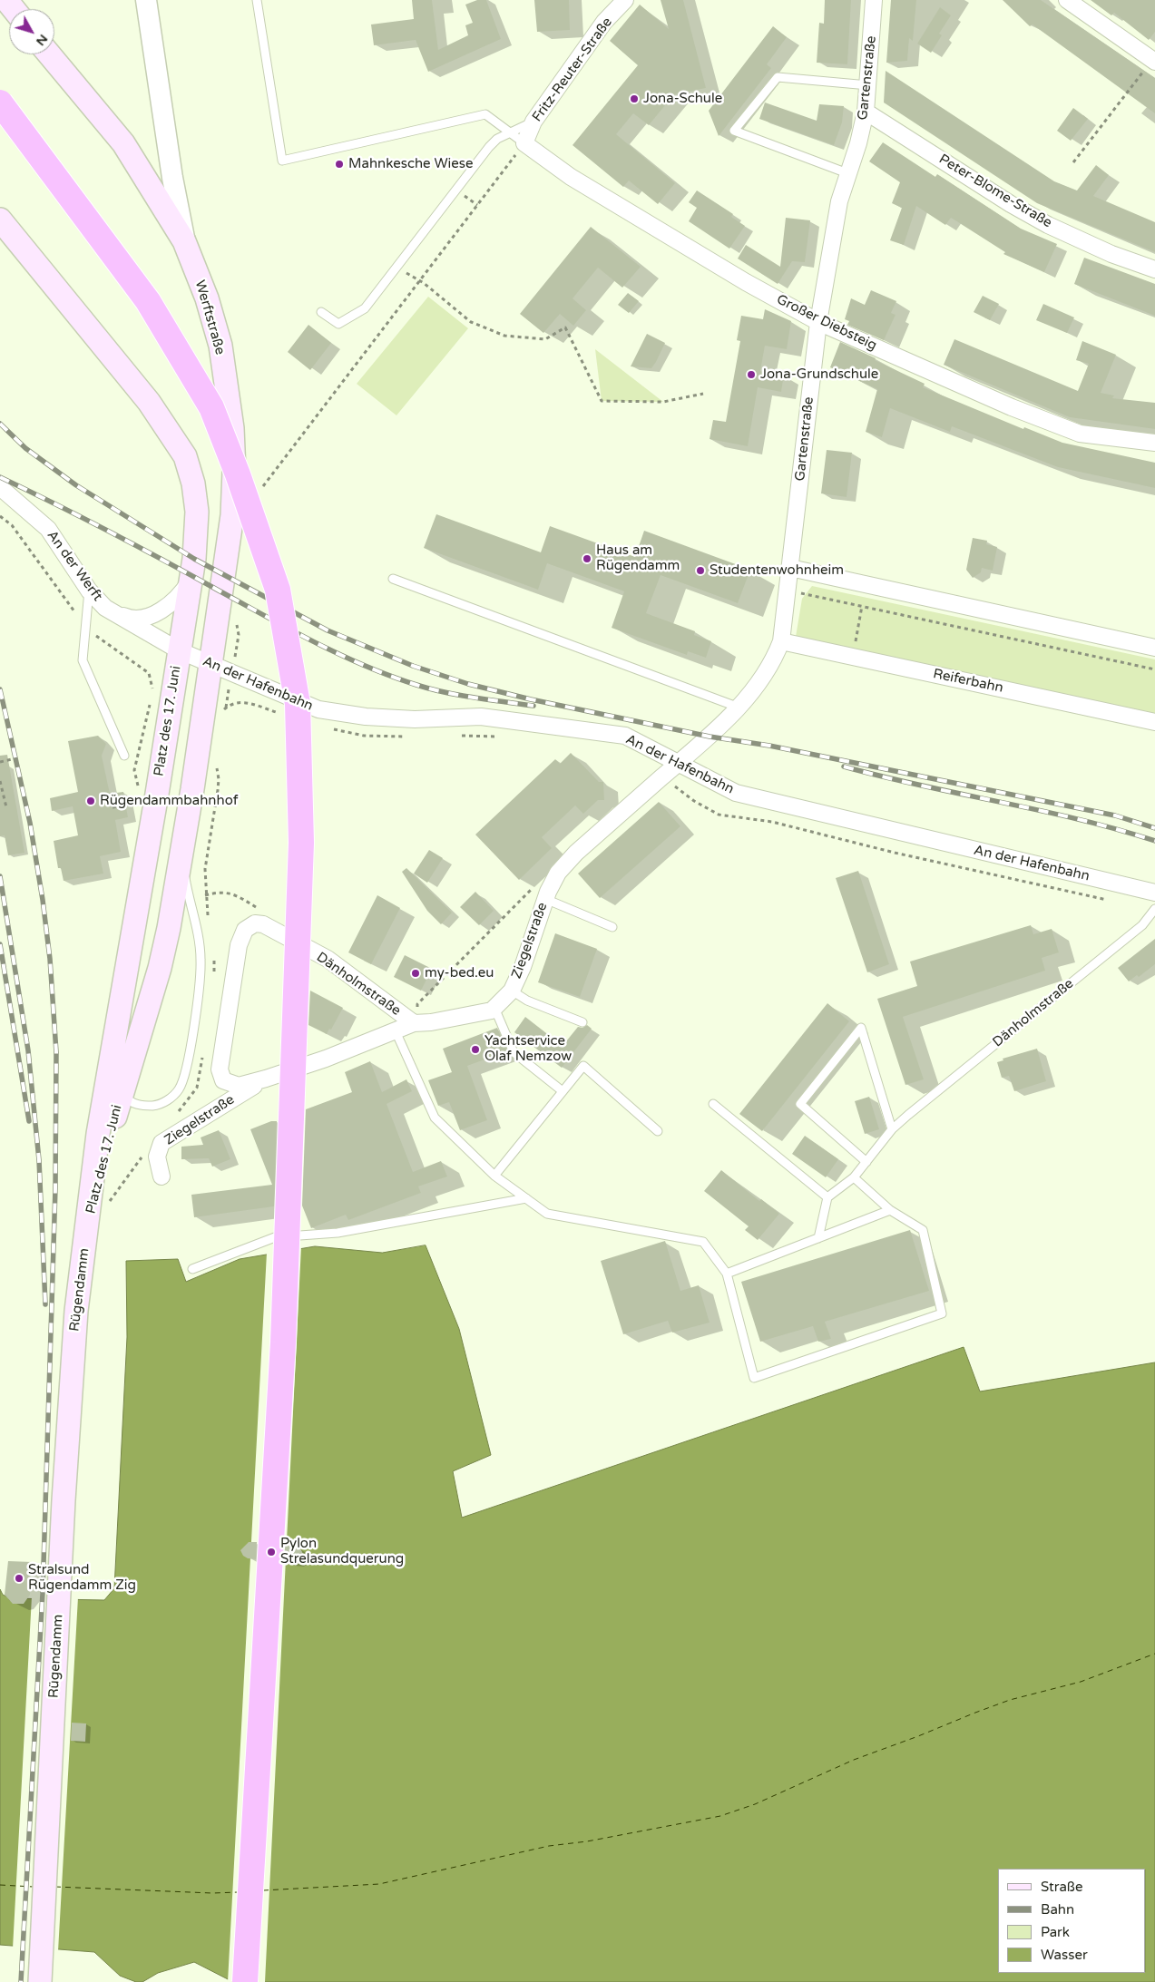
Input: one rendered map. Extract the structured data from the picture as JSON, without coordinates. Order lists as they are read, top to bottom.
{
  "streets": {
    "main road": ["Werftstraße", "Platz des 17. Juni", "Rügendamm"],
    "street": [
      "Fritz-Reuter-Straße",
      "Gartenstraße",
      "Peter-Blome-Straße",
      "Großer Diebsteig",
      "An der Werft",
      "Reiferbahn",
      "An der Hafenbahn",
      "Ziegelstraße",
      "Dänholmstraße"
    ]
  },
  "crossings": [
    ["Fritz-Reuter-Straße", "Großer Diebsteig"],
    ["Gartenstraße", "Peter-Blome-Straße"],
    ["Gartenstraße", "Großer Diebsteig"],
    ["Gartenstraße", "Reiferbahn"],
    ["Gartenstraße", "An der Hafenbahn"],
    ["Gartenstraße", "Ziegelstraße"],
    ["Werftstraße", "An der Hafenbahn"],
    ["Werftstraße", "Platz des 17. Juni"],
    ["An der Werft", "An der Hafenbahn"],
    ["An der Werft", "Platz des 17. Juni"],
    ["An der Hafenbahn", "Platz des 17. Juni"],
    ["An der Hafenbahn", "Ziegelstraße"],
    ["Platz des 17. Juni", "Rügendamm"],
    ["Ziegelstraße", "Dänholmstraße"]
  ],
  "places": [
    "Jona-Schule",
    "Mahnkesche Wiese",
    "Jona-Grundschule",
    "Haus am Rügendamm",
    "Studentenwohnheim",
    "Rügendammbahnhof",
    "my-bed.eu",
    "Yachtservice Olaf Nemzow",
    "Pylon Strelasundquerung",
    "Stralsund Rügendamm Zig"
  ],
  "legend": [
    "Straße",
    "Bahn",
    "Park",
    "Wasser"
  ],
  "north": "bottom right"
}
